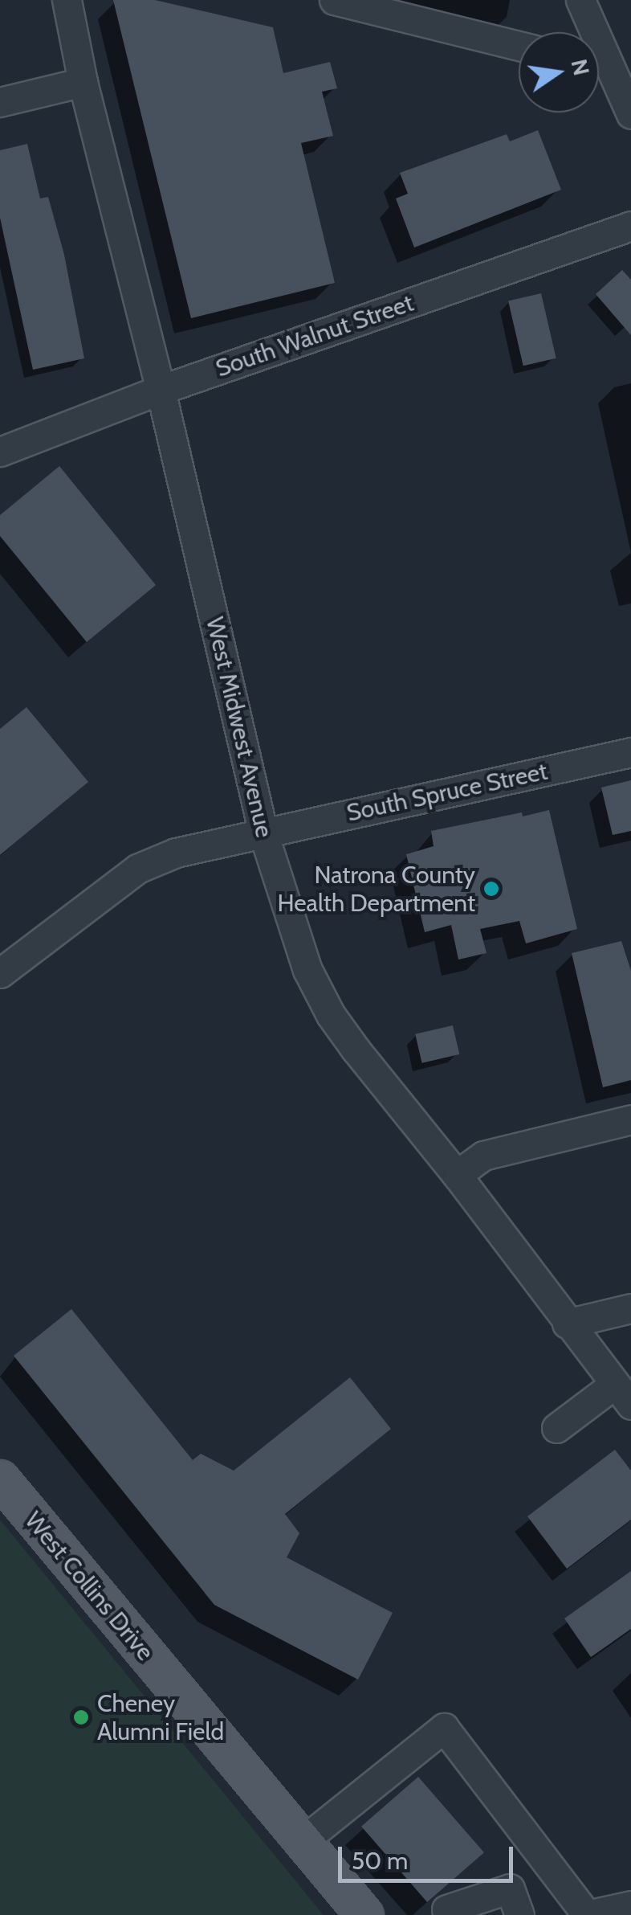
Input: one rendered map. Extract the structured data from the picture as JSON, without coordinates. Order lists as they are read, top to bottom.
{
  "streets": {
    "main road": ["West Collins Drive"],
    "street": ["South Walnut Street", "West Midwest Avenue", "South Spruce Street"]
  },
  "crossings": [
    ["South Walnut Street", "West Midwest Avenue"],
    ["West Midwest Avenue", "South Spruce Street"]
  ],
  "places": ["Natrona County Health Department", "Cheney Alumni Field"],
  "scale_bar": "50 m",
  "north": "right"
}
